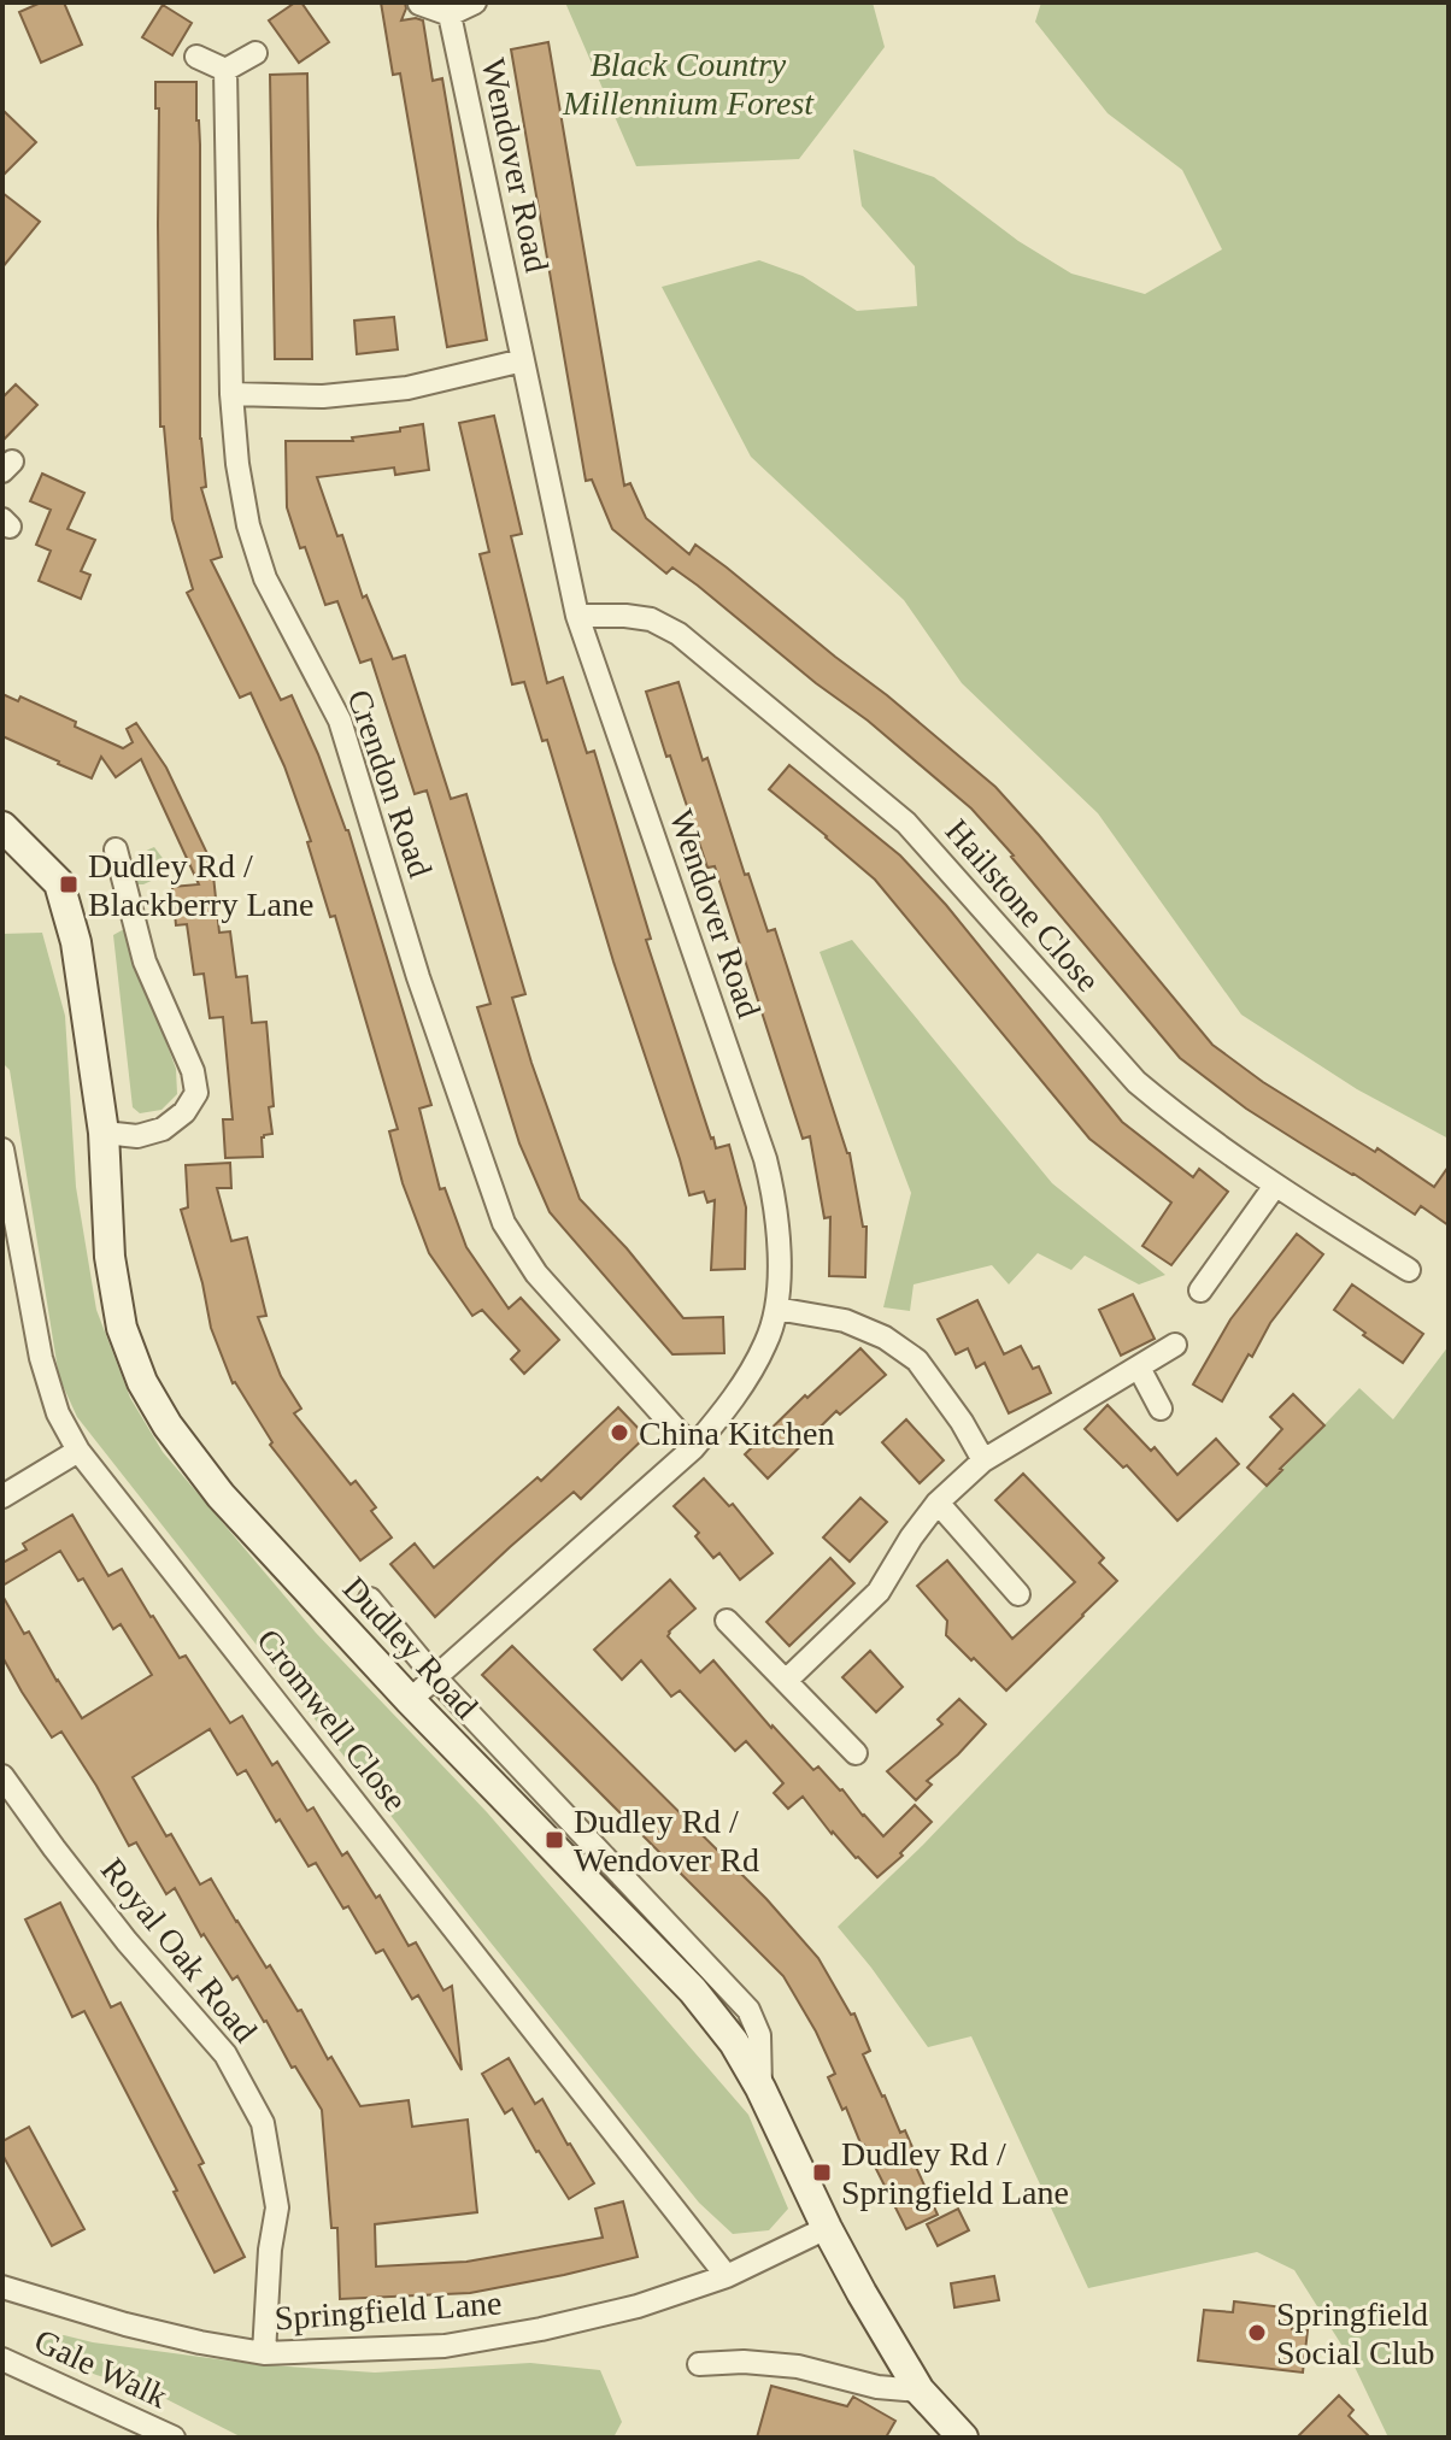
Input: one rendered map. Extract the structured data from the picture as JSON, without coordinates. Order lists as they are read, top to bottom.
{
  "streets": {
    "main road": ["Dudley Road"],
    "street": [
      "Wendover Road",
      "Crendon Road",
      "Hailstone Close",
      "Cromwell Close",
      "Royal Oak Road",
      "Springfield Lane",
      "Gale Walk"
    ]
  },
  "crossings": [
    ["Wendover Road", "Crendon Road"],
    ["Wendover Road", "Hailstone Close"],
    ["Wendover Road", "Dudley Road"],
    ["Dudley Road", "Springfield Lane"],
    ["Cromwell Close", "Springfield Lane"],
    ["Royal Oak Road", "Springfield Lane"]
  ],
  "parks": ["Black Country Millennium Forest"],
  "places": {
    "transit": ["Dudley Rd / Blackberry Lane", "Dudley Rd / Wendover Rd", "Dudley Rd / Springfield Lane"],
    "other": ["China Kitchen", "Springfield Social Club"]
  }
}
